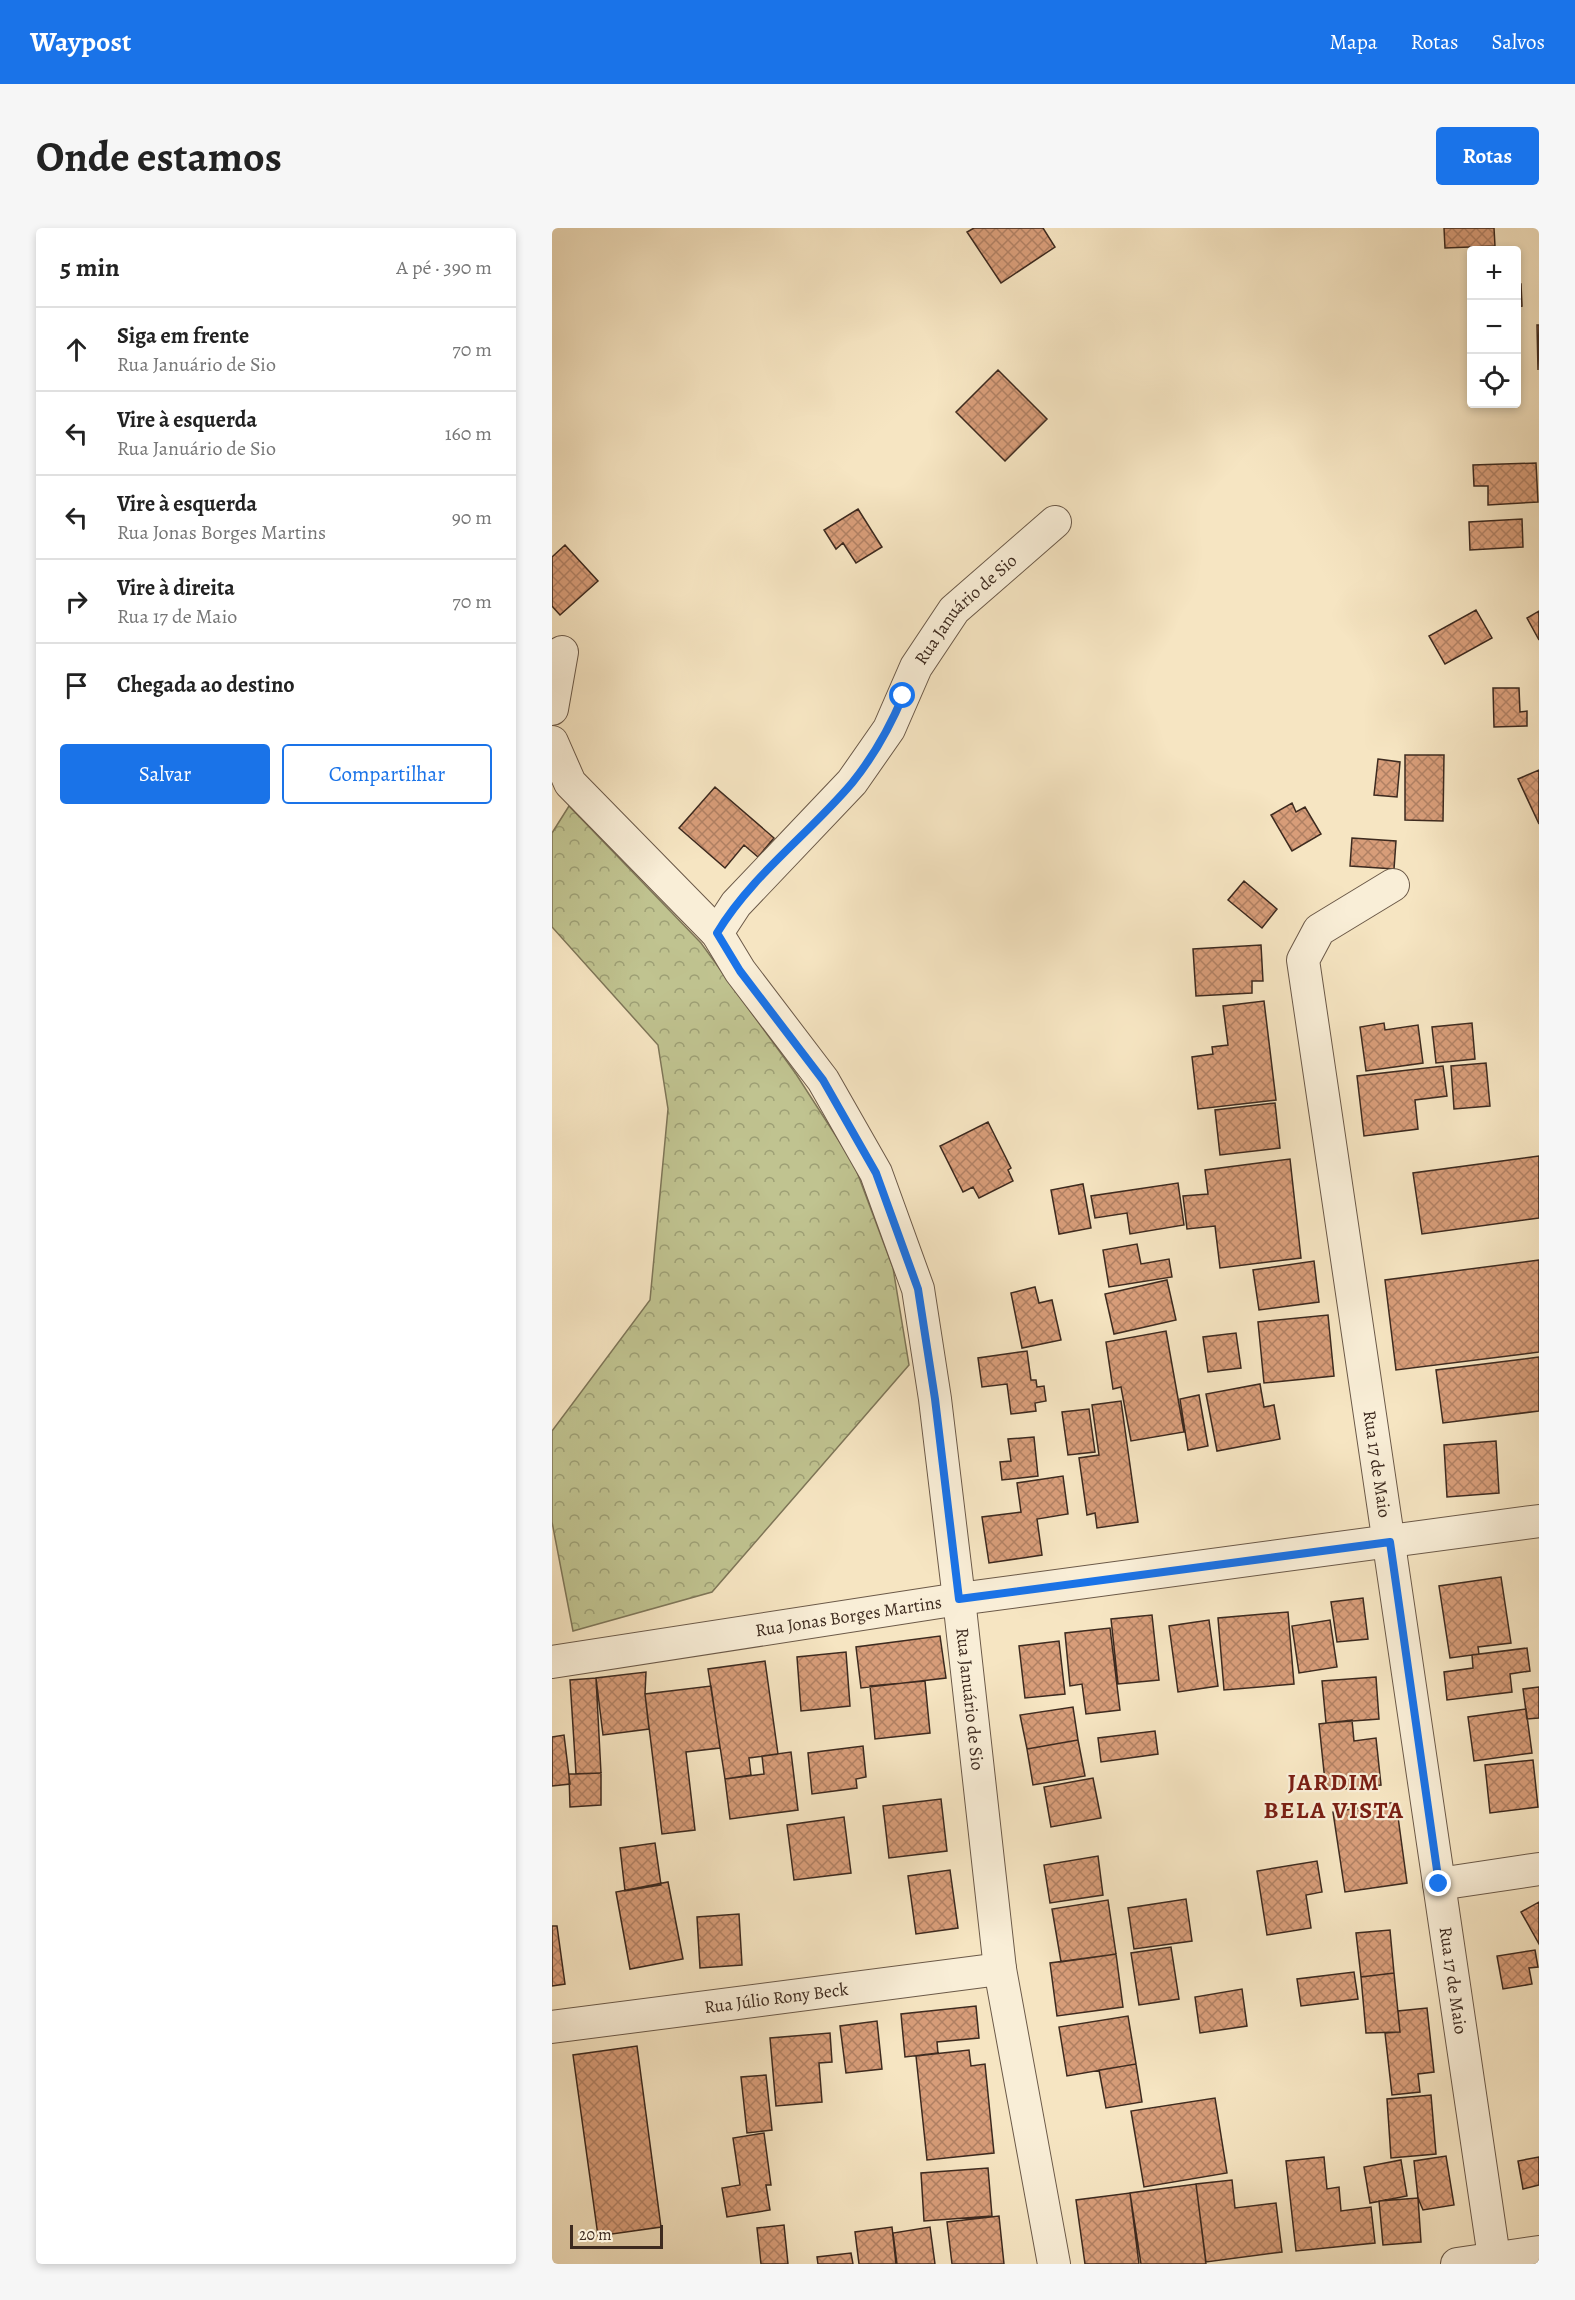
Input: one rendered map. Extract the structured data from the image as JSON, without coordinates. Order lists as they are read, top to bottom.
{
  "streets": {
    "street": [
      "Rua Januário de Sio",
      "Rua 17 de Maio",
      "Rua Jonas Borges Martins",
      "Rua Júlio Rony Beck"
    ]
  },
  "crossings": [
    ["Rua Januário de Sio", "Rua Jonas Borges Martins"],
    ["Rua Januário de Sio", "Rua Júlio Rony Beck"],
    ["Rua 17 de Maio", "Rua Jonas Borges Martins"]
  ],
  "districts": ["JARDIM BELA VISTA"],
  "scale_bar": "20 m",
  "page": {
    "header": "Waypost",
    "nav": ["Mapa", "Rotas", "Salvos"],
    "buttons": [
      "Rotas",
      ["Salvar", "Compartilhar"]
    ],
    "title": "Onde estamos",
    "heading": ["5 min", "A pé · 390 m"],
    "map_buttons": ["+", "−"],
    "list": [
      ["Siga em frente", "Rua Januário de Sio", "70 m"],
      ["Vire à esquerda", "Rua Januário de Sio", "160 m"],
      ["Vire à esquerda", "Rua Jonas Borges Martins", "90 m"],
      ["Vire à direita", "Rua 17 de Maio", "70 m"],
      "Chegada ao destino"
    ],
    "scale": "20 m"
  }
}
